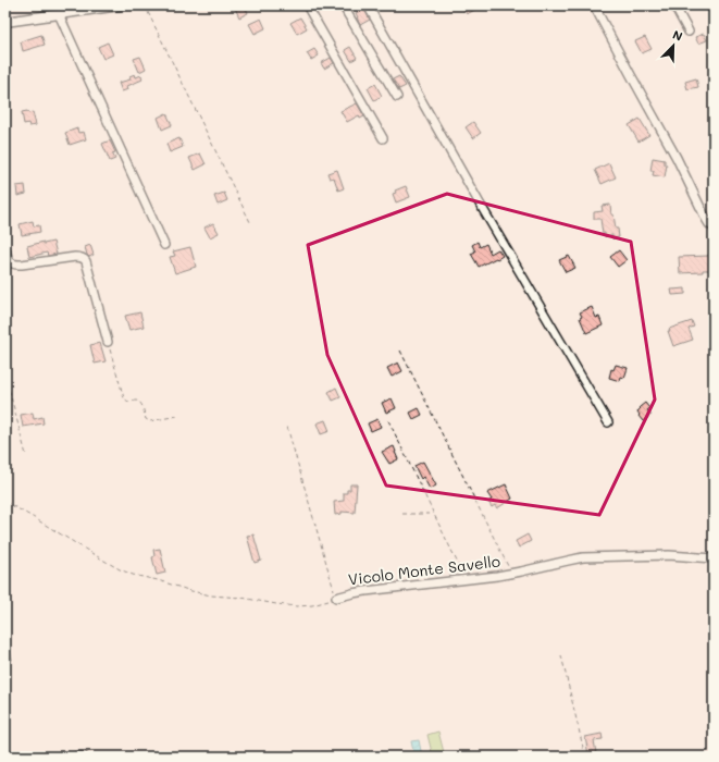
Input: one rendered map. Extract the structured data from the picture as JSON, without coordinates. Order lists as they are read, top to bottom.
{
  "streets": {
    "street": ["Vicolo Monte Savello"]
  },
  "north": "top right"
}
